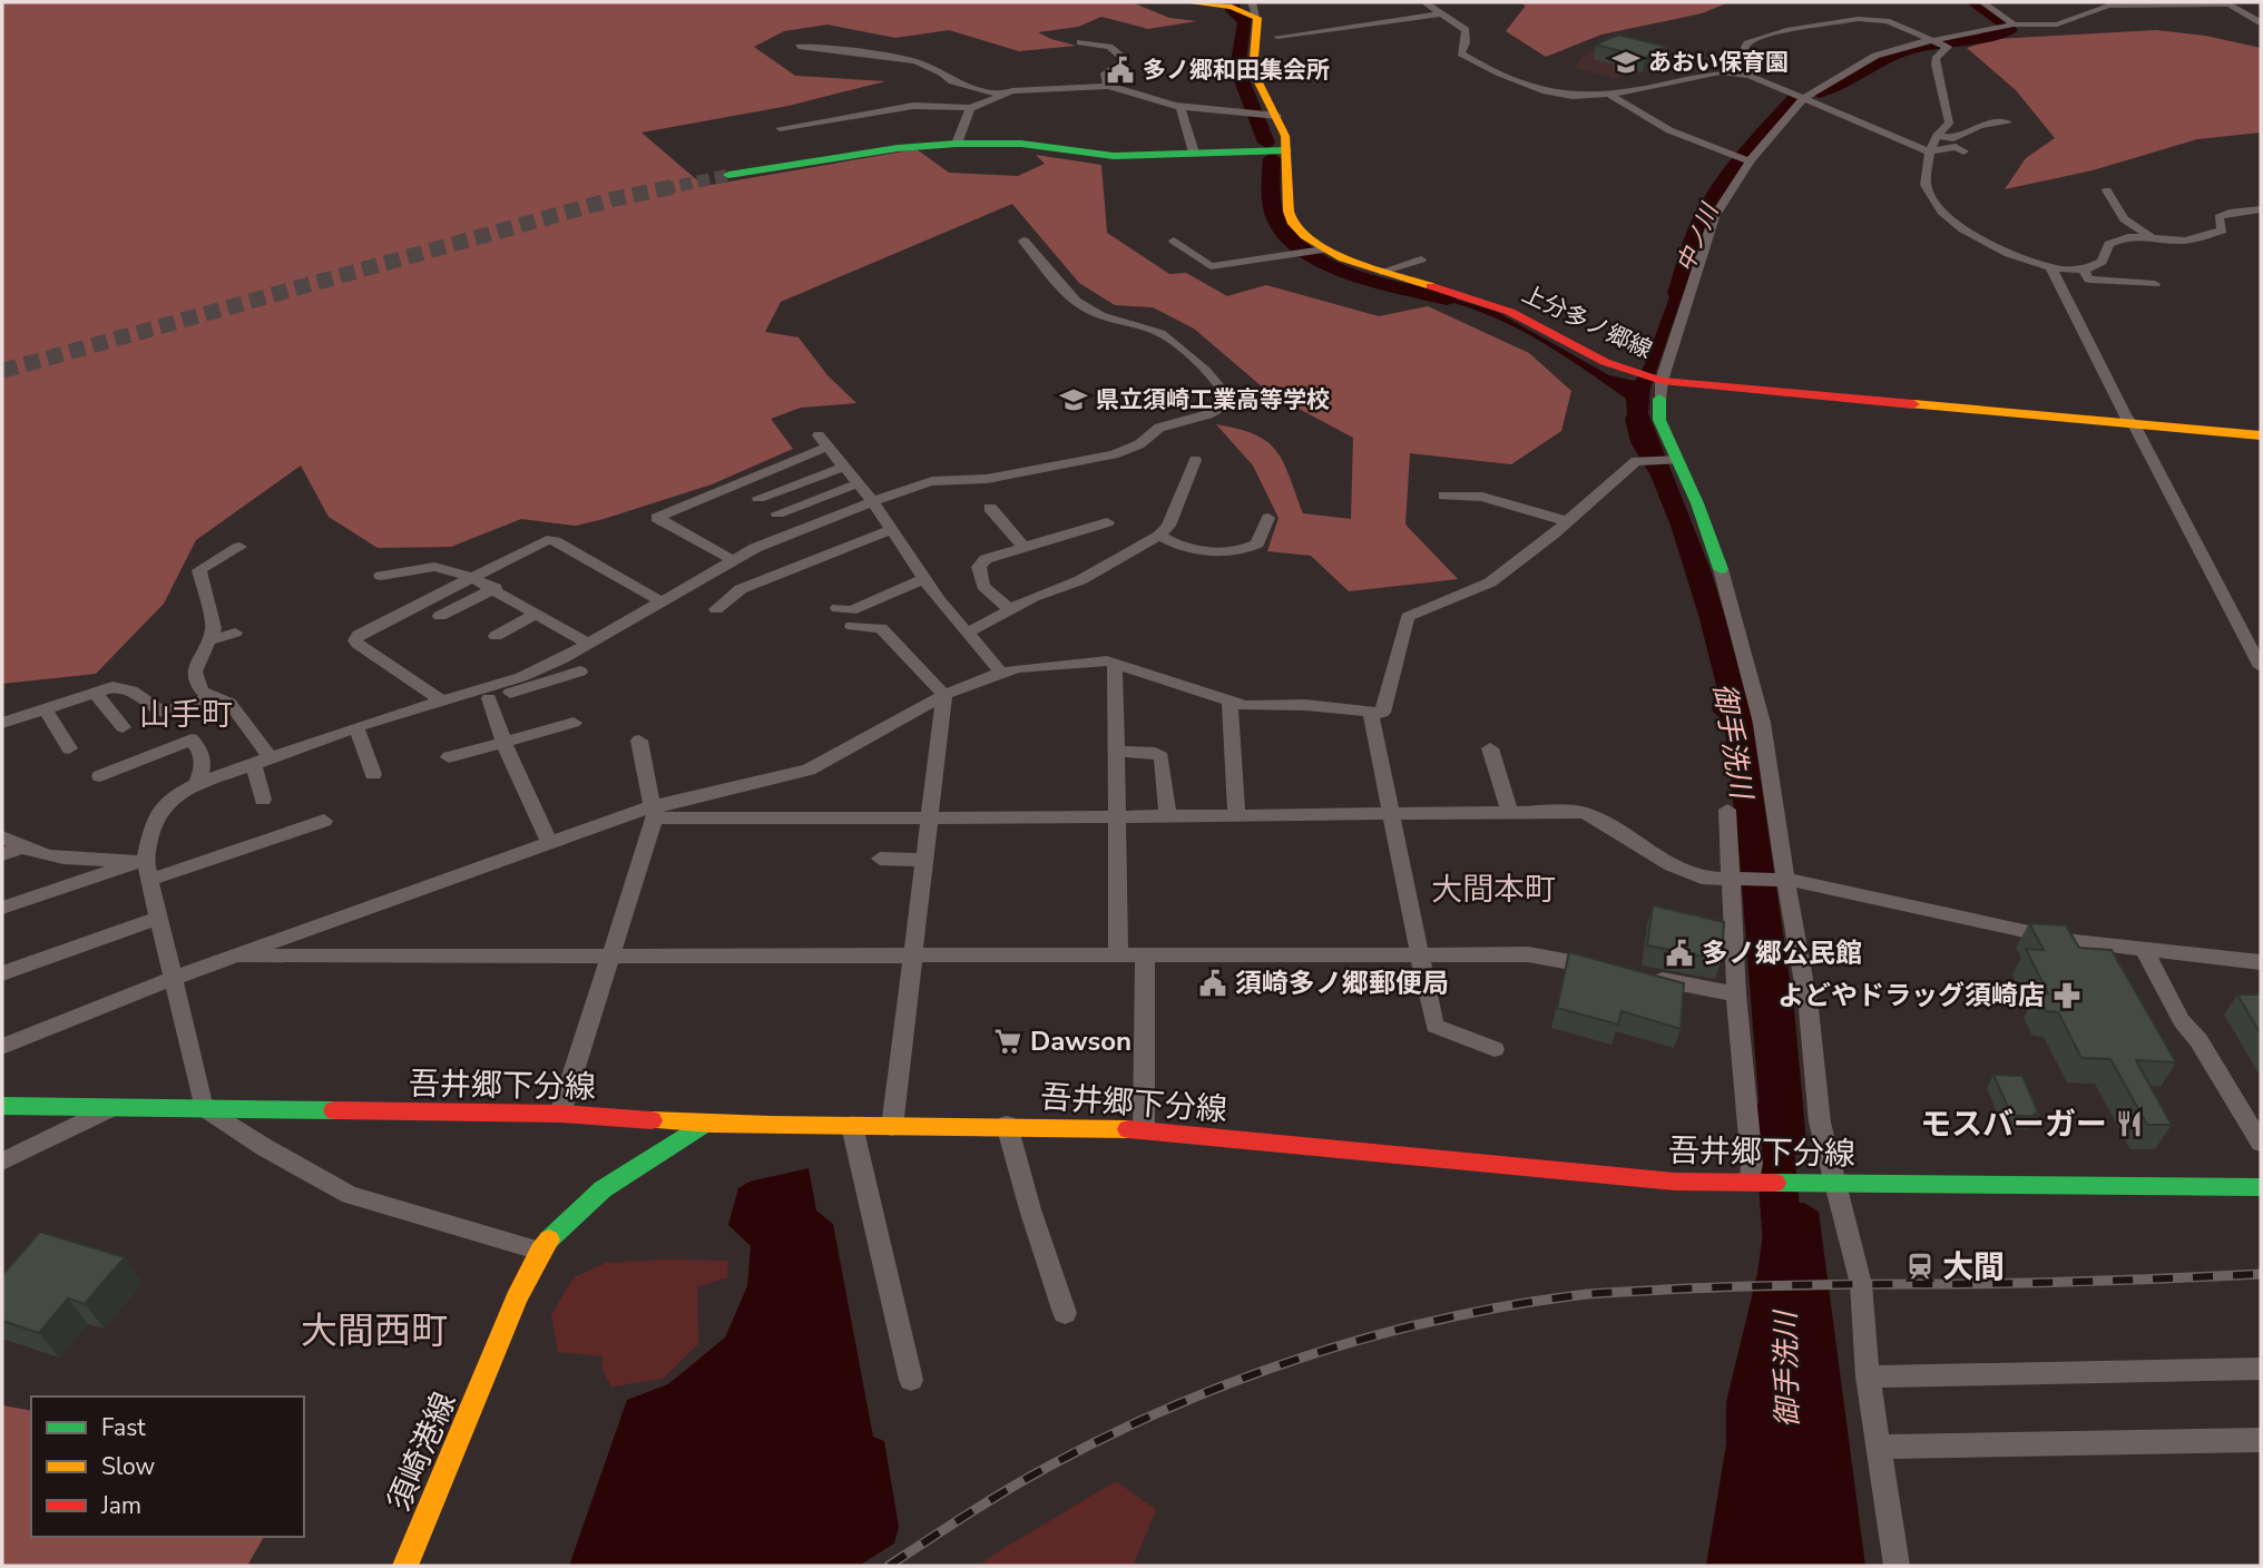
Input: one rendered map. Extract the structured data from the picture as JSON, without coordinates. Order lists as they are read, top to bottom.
{
  "streets": {
    "main road": ["上分多ノ郷線", "吾井郷下分線", "須崎港線"]
  },
  "crossings": [
    ["吾井郷下分線", "須崎港線"]
  ],
  "districts": ["山手町", "大間本町", "大間西町"],
  "water": ["中ノ川", "御手洗川"],
  "places": {
    "school or university": ["あおい保育園", "県立須崎工業高等学校"],
    "public building": ["多ノ郷和田集会所", "多ノ郷公民館", "須崎多ノ郷郵便局"],
    "pharmacy": ["よどやドラッグ須崎店"],
    "supermarket": ["Dawson"],
    "restaurant": ["モスバーガー"],
    "station": ["大間"]
  },
  "legend": ["Fast", "Slow", "Jam"]
}
